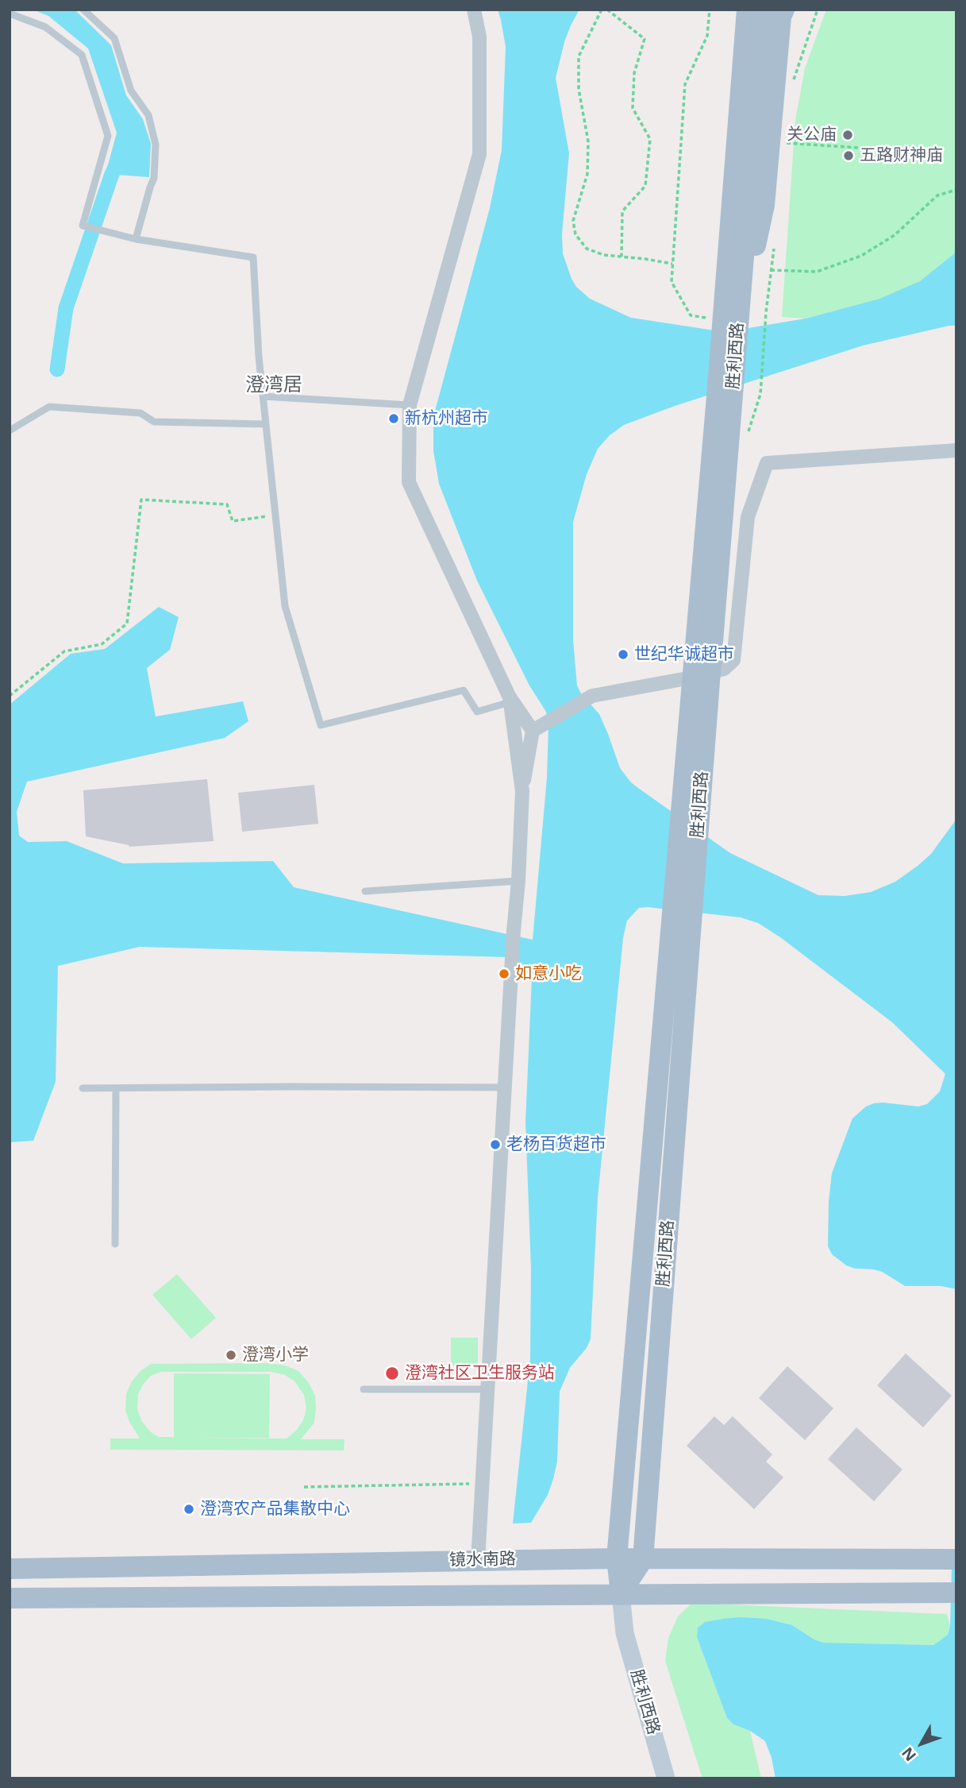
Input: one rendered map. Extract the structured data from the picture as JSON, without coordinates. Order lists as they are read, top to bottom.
{
  "streets": {
    "main road": ["胜利西路", "镜水南路"]
  },
  "crossings": [
    ["胜利西路", "镜水南路"]
  ],
  "districts": ["澄湾居"],
  "places": [
    "关公庙",
    "五路财神庙",
    "新杭州超市",
    "世纪华诚超市",
    "如意小吃",
    "老杨百货超市",
    "澄湾小学",
    "澄湾社区卫生服务站",
    "澄湾农产品集散中心"
  ],
  "north": "bottom left"
}
